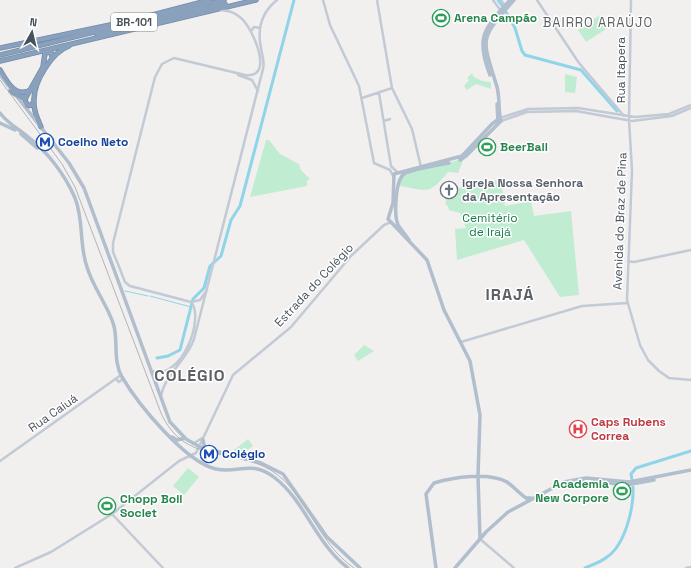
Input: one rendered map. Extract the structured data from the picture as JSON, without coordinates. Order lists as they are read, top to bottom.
{
  "streets": {
    "highway": ["BR-101"],
    "street": [
      "Rua Itapera",
      "Avenida do Braz de Pina",
      "Estrada do Colégio",
      "Rua Caiuá"
    ]
  },
  "crossings": [
    ["Rua Itapera", "Avenida do Braz de Pina"]
  ],
  "districts": ["BAIRRO ARAÚJO", "IRAJÁ", "COLÉGIO"],
  "parks": ["Cemitério de Irajá"],
  "places": {
    "sports": [
      "Arena Campão",
      "BeerBall",
      "Academia New Corpore",
      "Chopp Boll Societ"
    ],
    "metro station": ["Coelho Neto", "Colégio"],
    "church": ["Igreja Nossa Senhora da Apresentação"],
    "hospital": ["Caps Rubens Correa"]
  },
  "north": "top"
}
